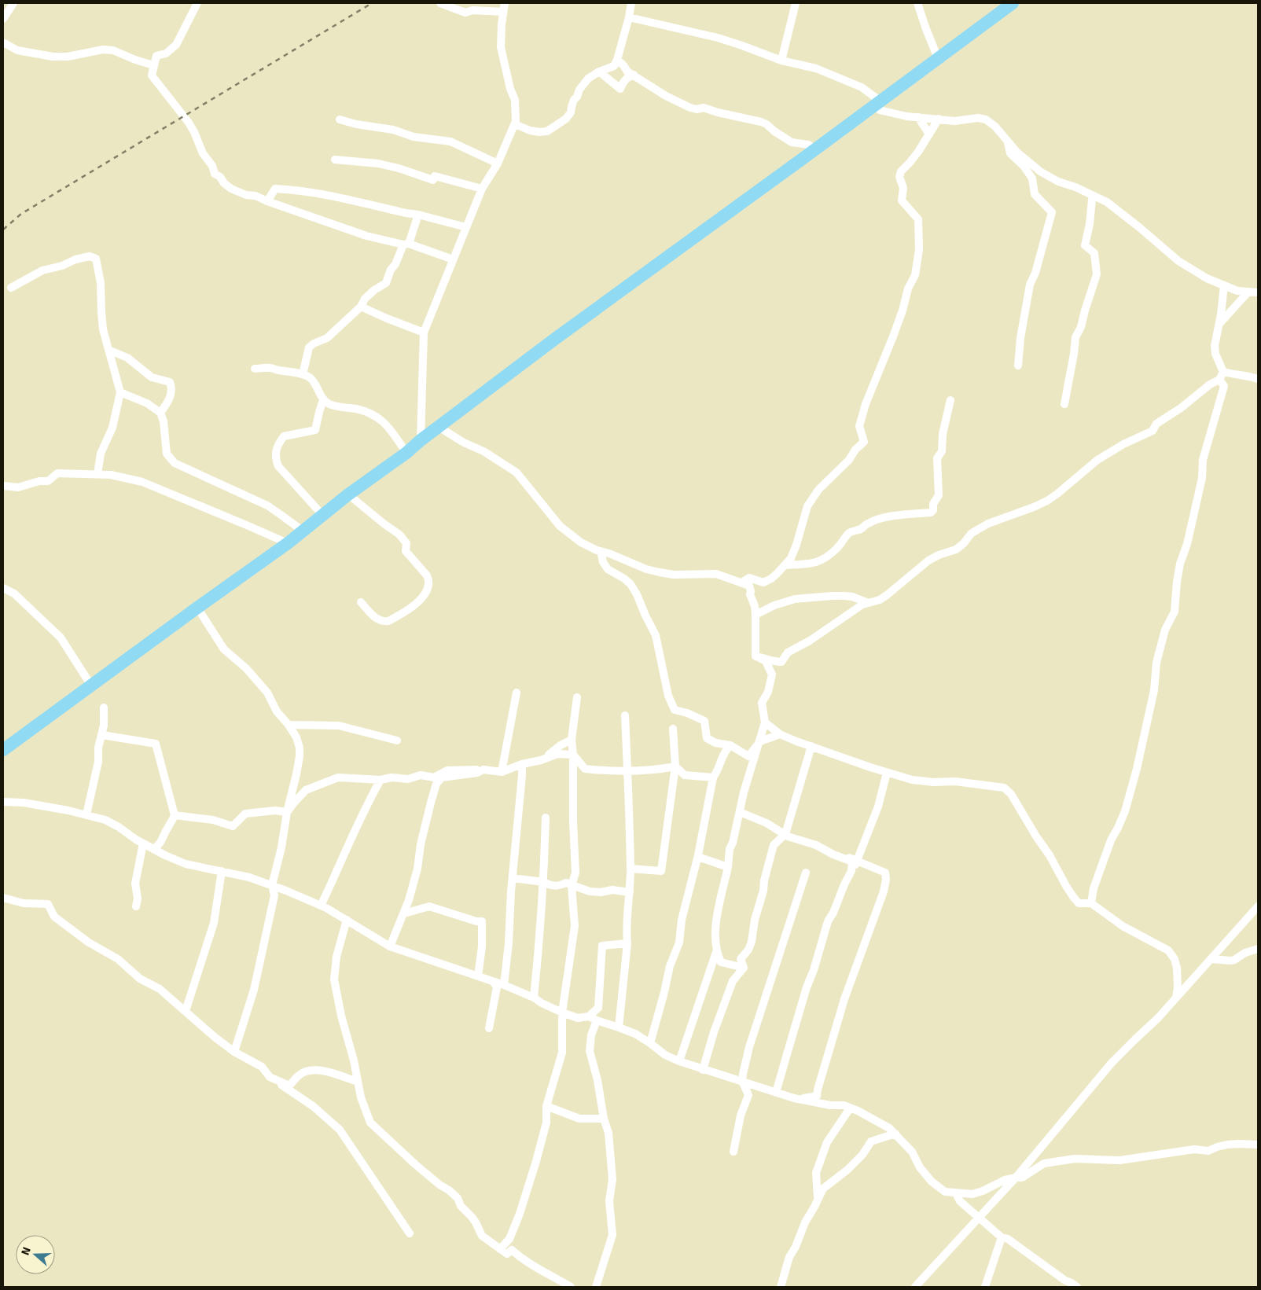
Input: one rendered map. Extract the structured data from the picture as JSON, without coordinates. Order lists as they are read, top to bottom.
{
  "north": "left"
}
